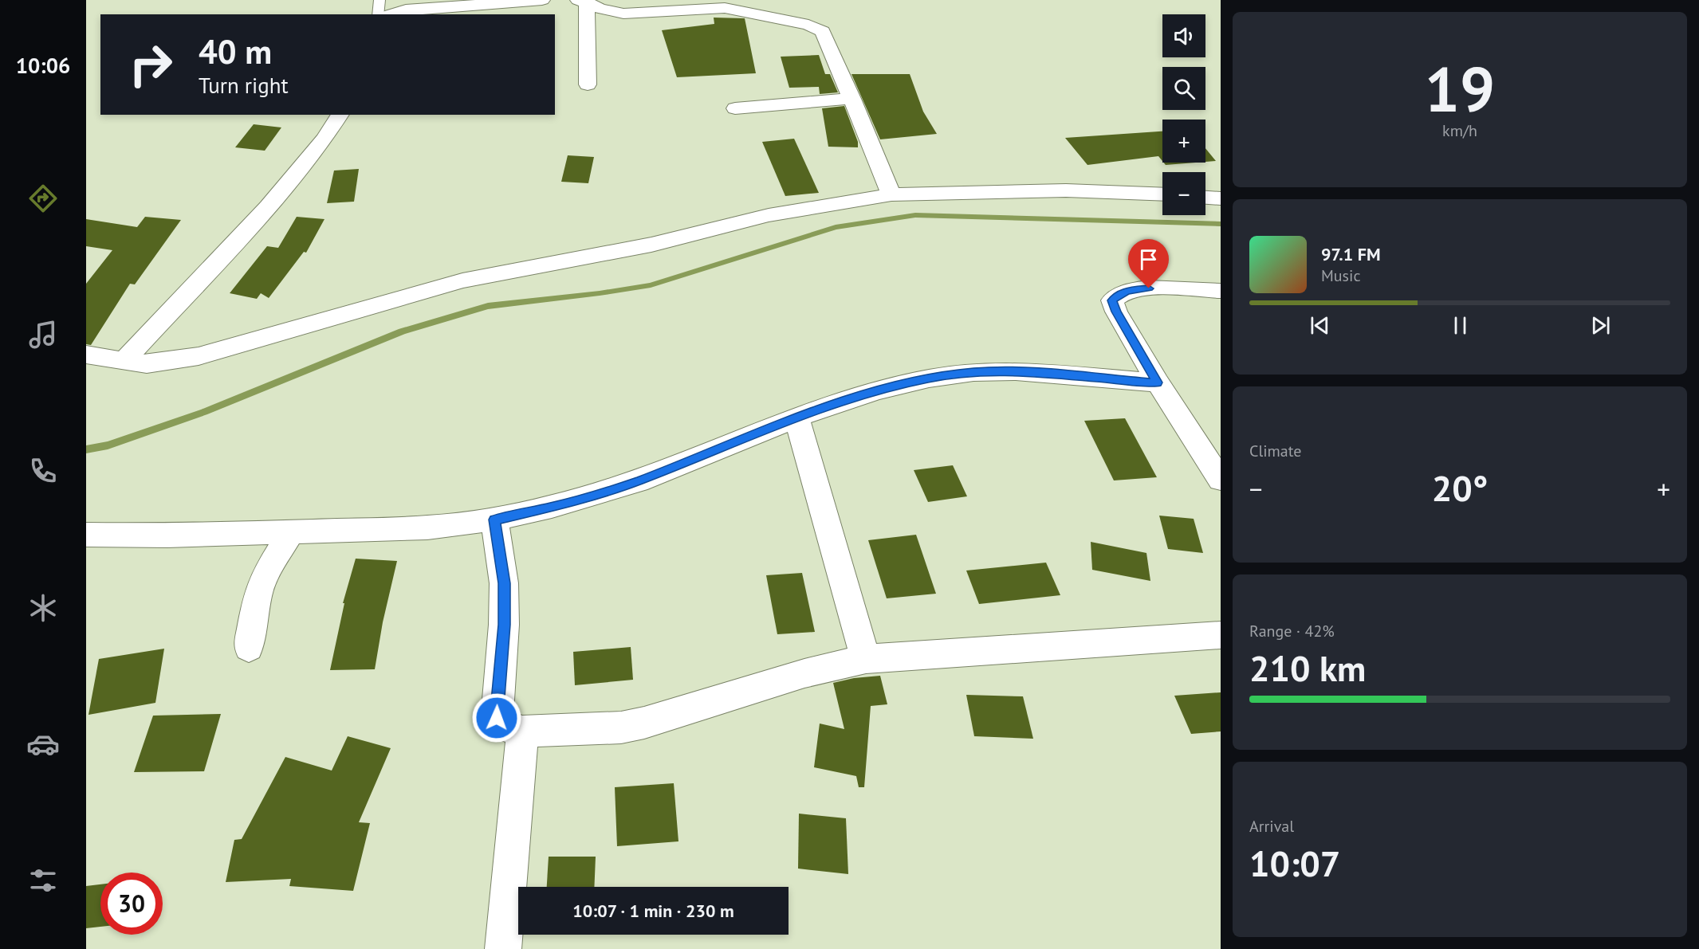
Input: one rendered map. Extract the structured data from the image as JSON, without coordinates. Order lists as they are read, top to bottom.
{
  "page": {
    "tabs": "10:06",
    "tile": [
      ["19", "km/h"],
      "Climate",
      ["Range · 42%", "210 km"],
      ["Arrival", "10:07"]
    ],
    "map_buttons": ["+", "−"],
    "turn": ["40 m", "Turn right"],
    "song": ["97.1 FM", "Music"],
    "heat": ["−", "20°", "+"],
    "limit": "30",
    "trip": "10:07 · 1 min · 230 m"
  }
}
